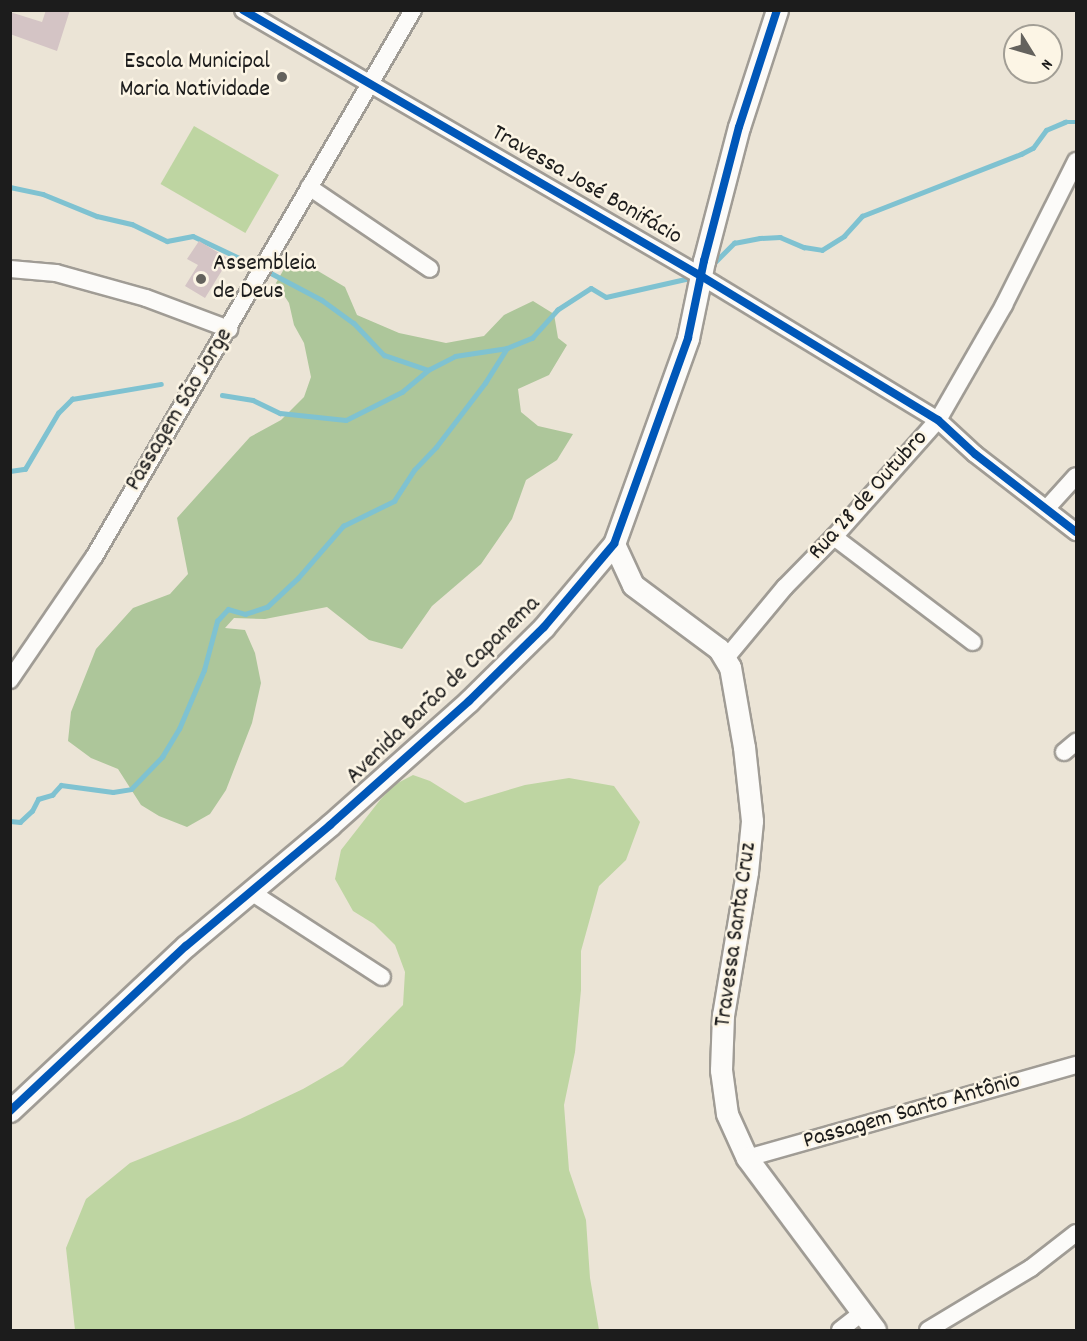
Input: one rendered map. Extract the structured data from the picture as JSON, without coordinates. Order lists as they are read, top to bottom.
{
  "streets": {
    "street": [
      "Travessa José Bonifácio",
      "Passagem São Jorge",
      "Rua 28 de Outubro",
      "Avenida Barão de Capanema",
      "Travessa Santa Cruz",
      "Passagem Santo Antônio"
    ]
  },
  "crossings": [
    ["Travessa José Bonifácio", "Passagem São Jorge"],
    ["Travessa José Bonifácio", "Rua 28 de Outubro"],
    ["Travessa José Bonifácio", "Avenida Barão de Capanema"],
    ["Rua 28 de Outubro", "Travessa Santa Cruz"],
    ["Travessa Santa Cruz", "Passagem Santo Antônio"]
  ],
  "places": ["Escola Municipal Maria Natividade", "Assembleia de Deus"],
  "north": "bottom right"
}
